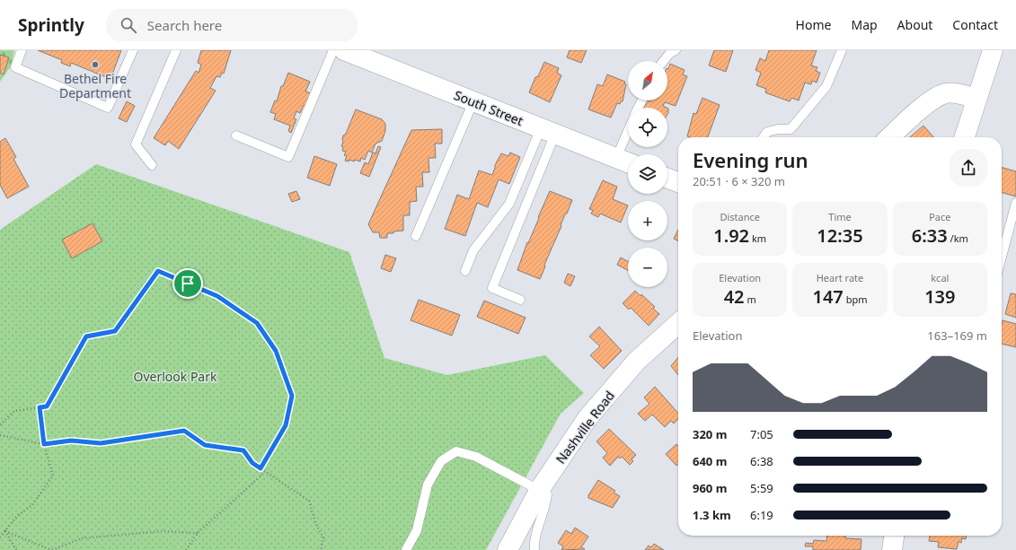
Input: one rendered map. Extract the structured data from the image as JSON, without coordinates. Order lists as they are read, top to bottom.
{
  "streets": {
    "street": ["South Street", "Nashville Road"]
  },
  "parks": ["Overlook Park"],
  "places": ["Bethel Fire Department"],
  "north": "top right",
  "page": {
    "header": "Sprintly",
    "search": "Search here",
    "nav": [
      "Home",
      "Map",
      "About",
      "Contact"
    ],
    "map_buttons": ["+", "−"],
    "heading": ["Evening run", "20:51 · 6 × 320 m"],
    "stats": [
      ["Distance", "1.92 km"],
      ["Time", "12:35"],
      ["Pace", "6:33 /km"],
      ["Elevation", "42 m"],
      ["Heart rate", "147 bpm"],
      ["kcal", "139"]
    ],
    "chart": ["Elevation", "163–169 m"],
    "list": [
      {
        "name": "320 m",
        "note": "7:05"
      },
      {
        "name": "640 m",
        "note": "6:38"
      },
      {
        "name": "960 m",
        "note": "5:59"
      },
      {
        "name": "1.3 km",
        "note": "6:19"
      }
    ]
  }
}
